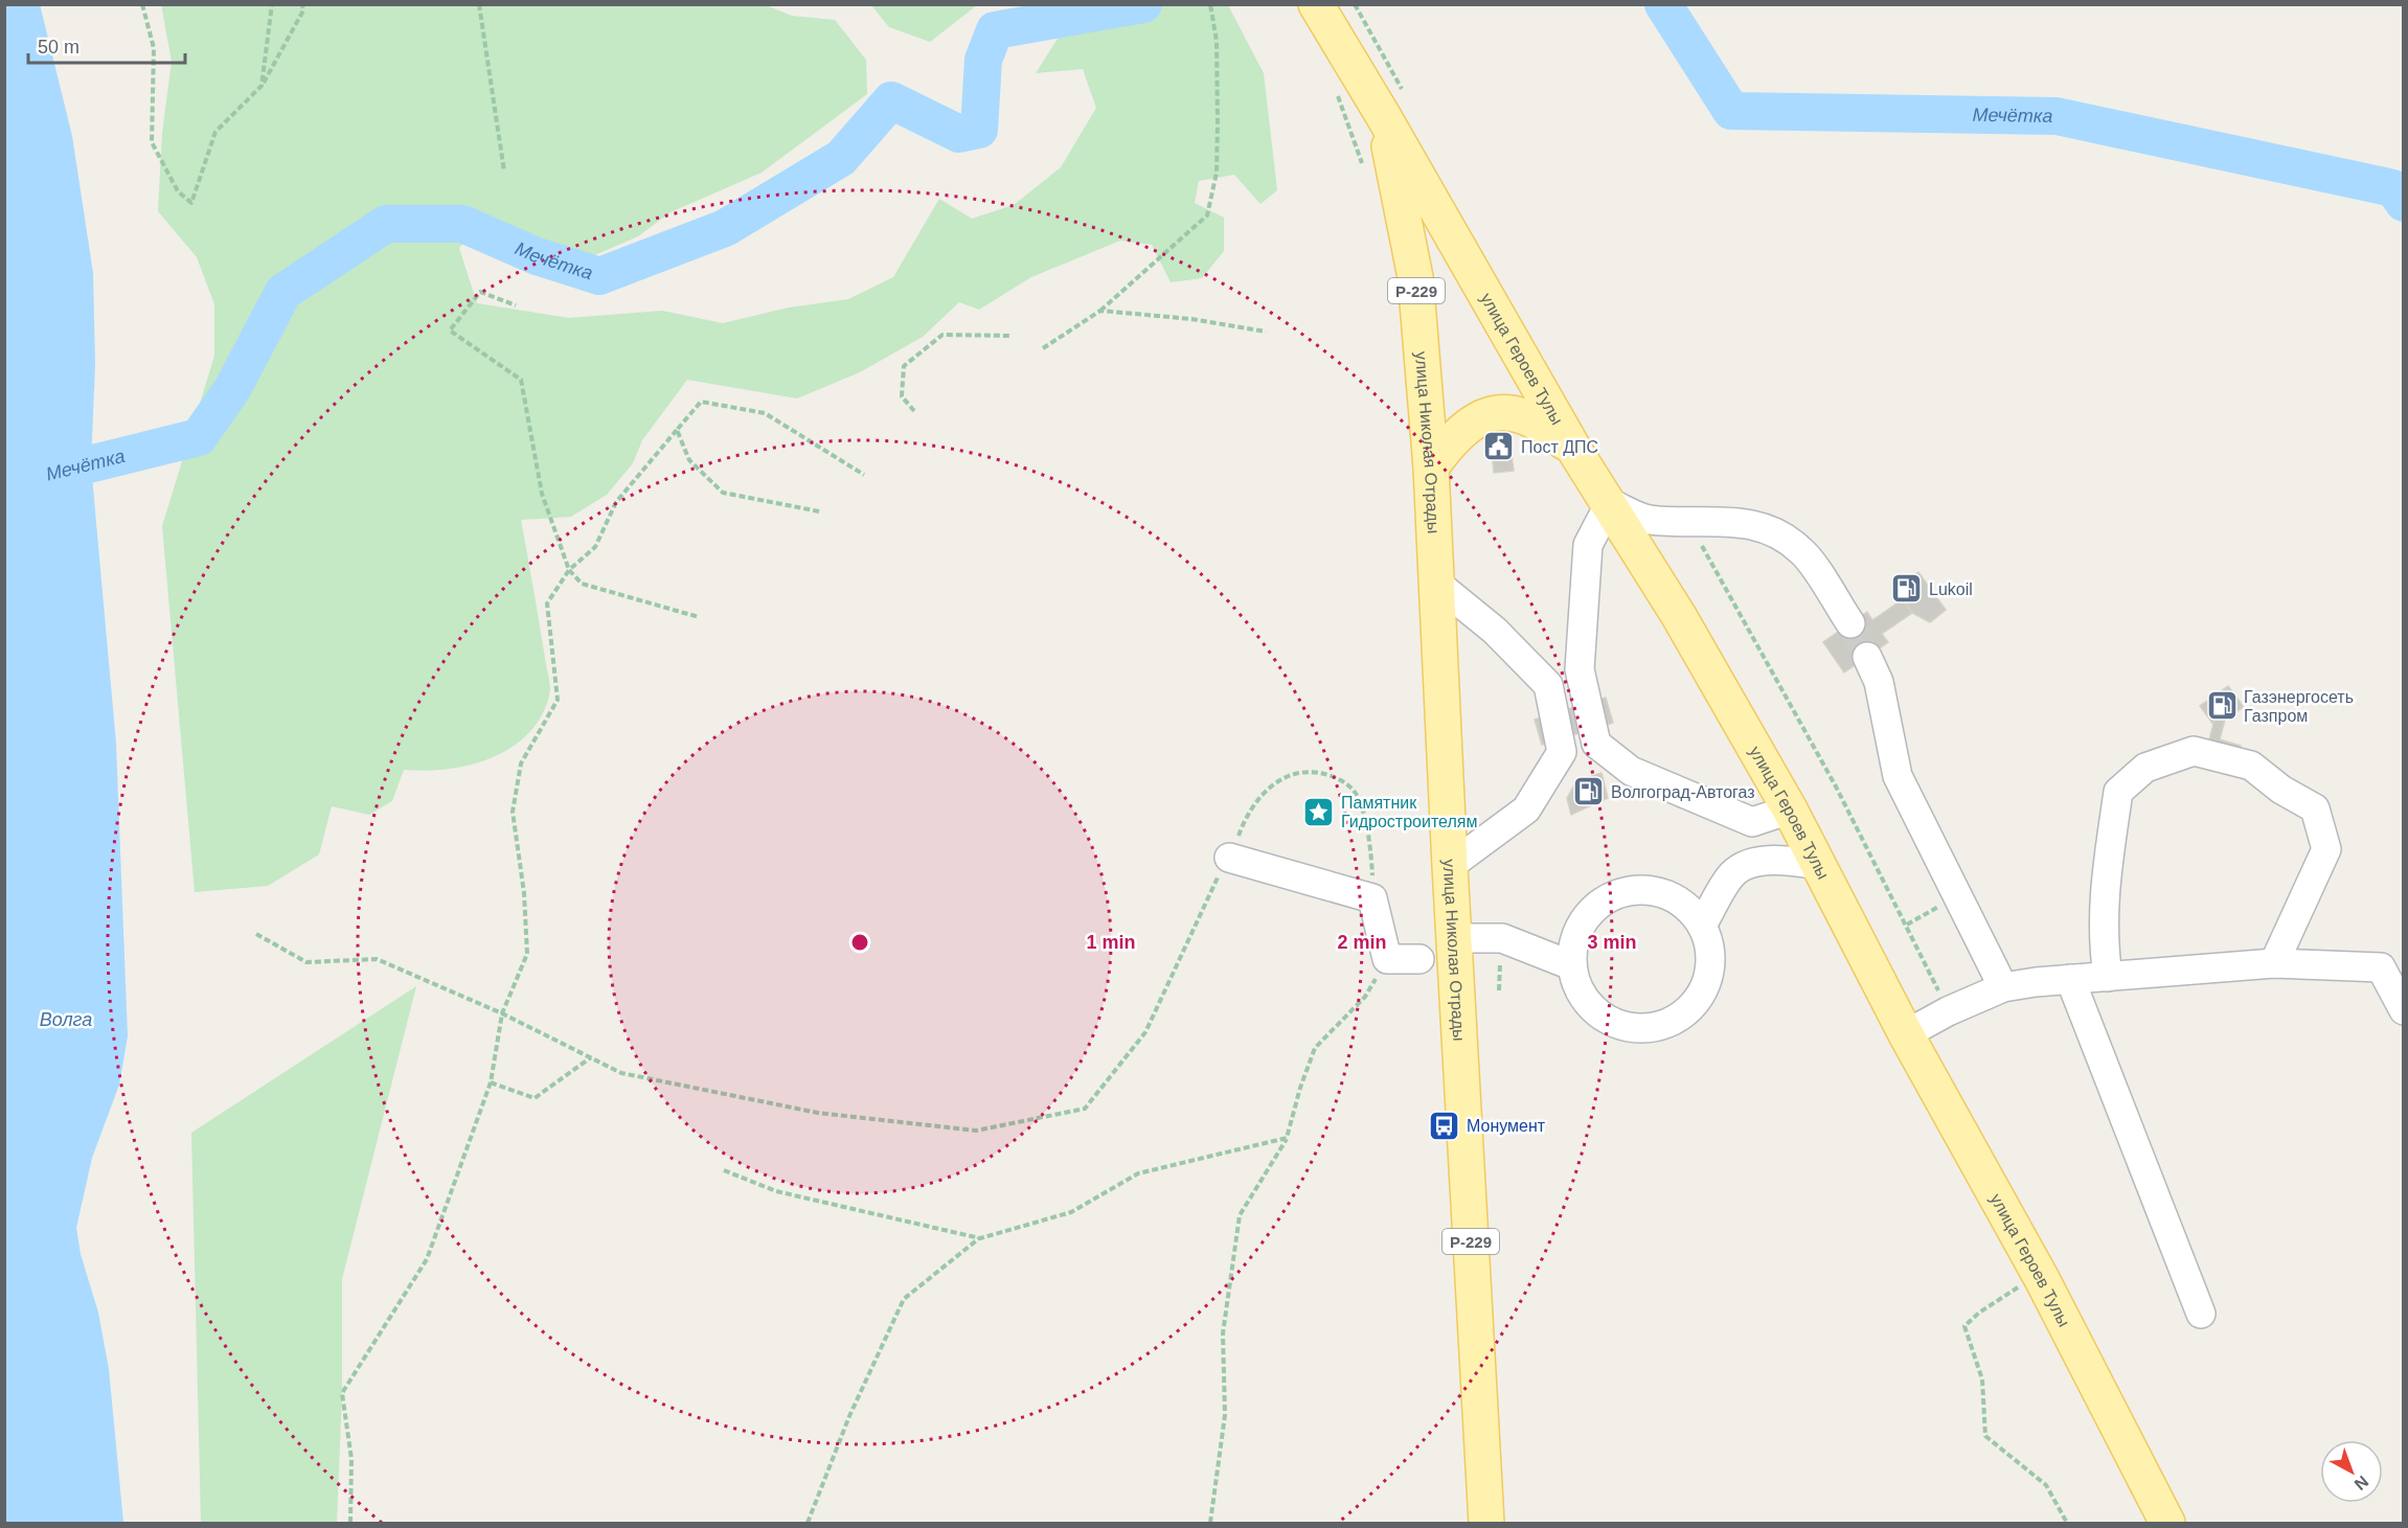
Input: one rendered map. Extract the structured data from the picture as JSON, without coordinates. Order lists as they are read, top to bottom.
{
  "streets": {
    "main road": ["Р-229", "улица Героев Тулы", "улица Николая Отрады"]
  },
  "crossings": [
    ["улица Героев Тулы", "улица Николая Отрады"]
  ],
  "water": ["Мечётка", "Волга"],
  "places": {
    "public building": ["Пост ДПС"],
    "fuel station": ["Lukoil", "Газэнергосеть Газпром", "Волгоград-Автогаз"],
    "place": ["Памятник Гидростроителям"],
    "bus stop": ["Монумент"]
  },
  "scale_bar": "50 m",
  "north": "bottom right",
  "rings": ["1 min", "2 min", "3 min"]
}
